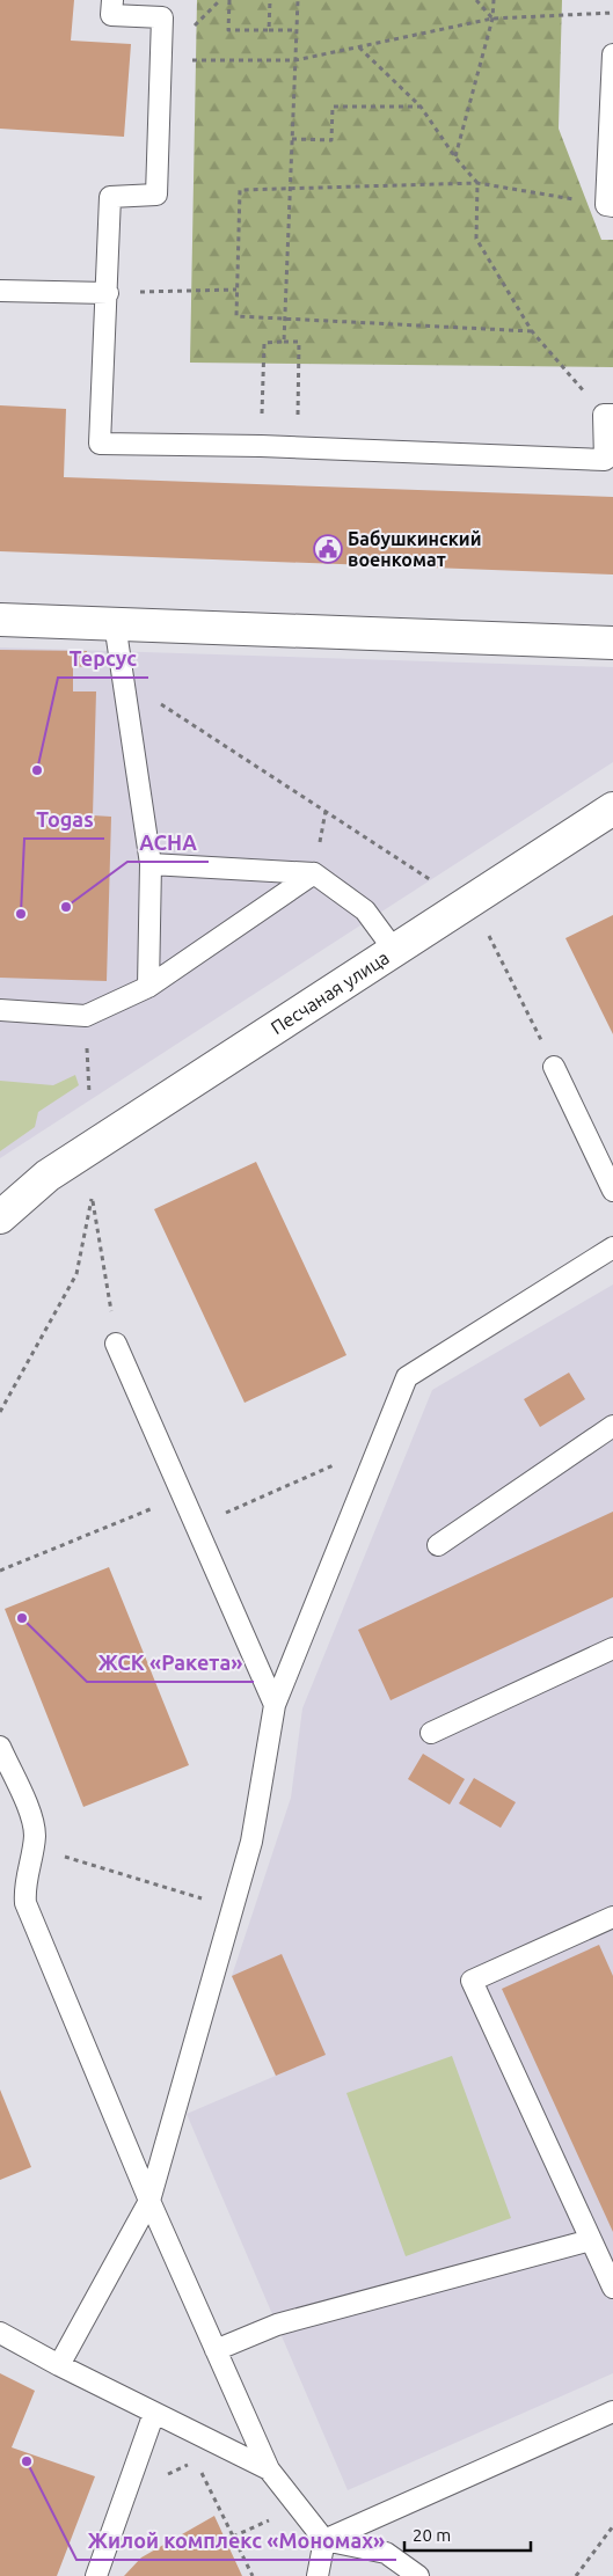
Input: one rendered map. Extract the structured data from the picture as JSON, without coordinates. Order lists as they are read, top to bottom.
{
  "streets": {
    "street": ["Песчаная улица"]
  },
  "places": {
    "public building": ["Бабушкинский военкомат"],
    "other": [
      "Терсус",
      "АСНА",
      "Togas",
      "ЖСК «Ракета»",
      "Жилой комплекс «Мономах»"
    ]
  },
  "scale_bar": "20 m"
}
